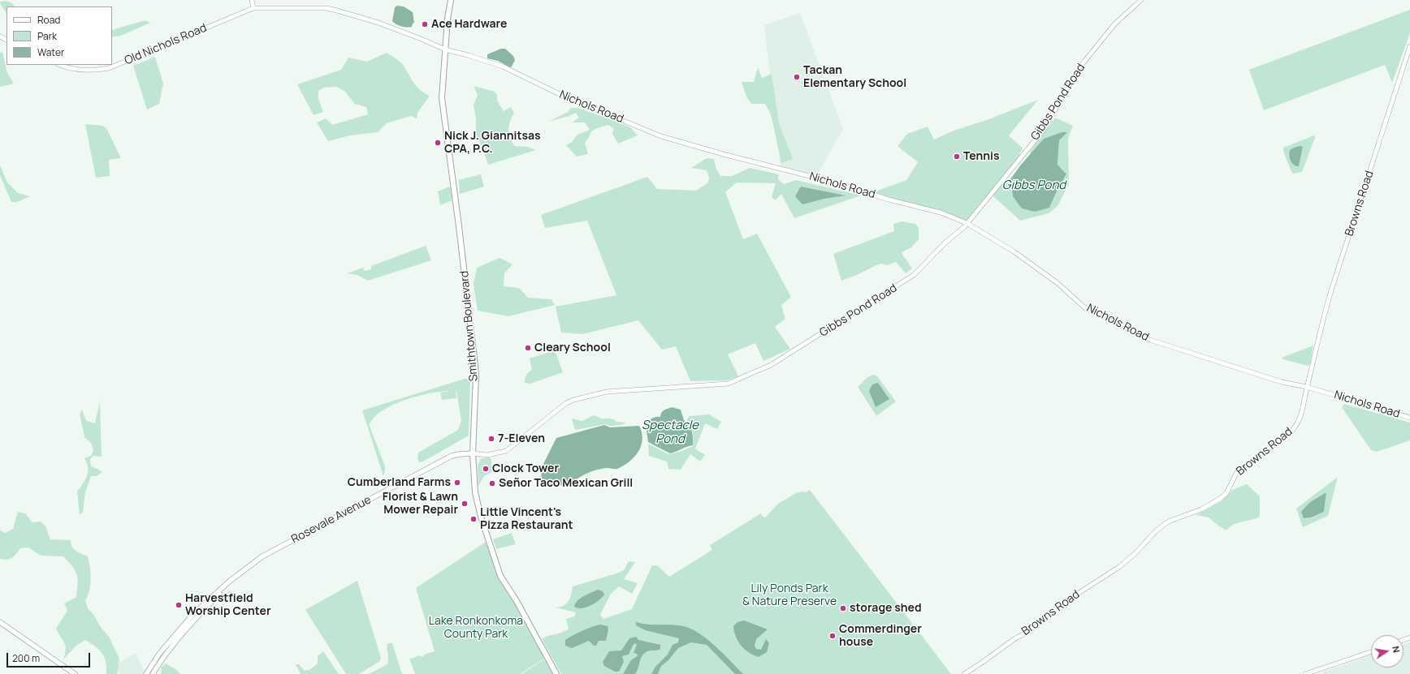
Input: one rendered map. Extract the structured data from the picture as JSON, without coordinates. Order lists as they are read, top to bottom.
{
  "streets": {
    "main road": ["Smithtown Boulevard", "Rosevale Avenue"],
    "street": [
      "Old Nichols Road",
      "Gibbs Pond Road",
      "Nichols Road",
      "Browns Road"
    ]
  },
  "crossings": [
    ["Old Nichols Road", "Nichols Road"],
    ["Gibbs Pond Road", "Nichols Road"],
    ["Gibbs Pond Road", "Smithtown Boulevard"],
    ["Gibbs Pond Road", "Rosevale Avenue"],
    ["Nichols Road", "Browns Road"],
    ["Nichols Road", "Smithtown Boulevard"],
    ["Smithtown Boulevard", "Rosevale Avenue"]
  ],
  "water": ["Gibbs Pond", "Spectacle Pond"],
  "parks": ["Lily Ponds Park & Nature Preserve", "Lake Ronkonkoma County Park"],
  "places": [
    "Ace Hardware",
    "Tackan Elementary School",
    "Nick J. Giannitsas CPA, P.C.",
    "Tennis",
    "Cleary School",
    "7-Eleven",
    "Clock Tower",
    "Cumberland Farms",
    "Señor Taco Mexican Grill",
    "Florist & Lawn Mower Repair",
    "Little Vincent's Pizza Restaurant",
    "Harvestfield Worship Center",
    "storage shed",
    "Commerdinger house"
  ],
  "legend": ["Road", "Park", "Water"],
  "scale_bar": "200 m",
  "north": "right"
}
